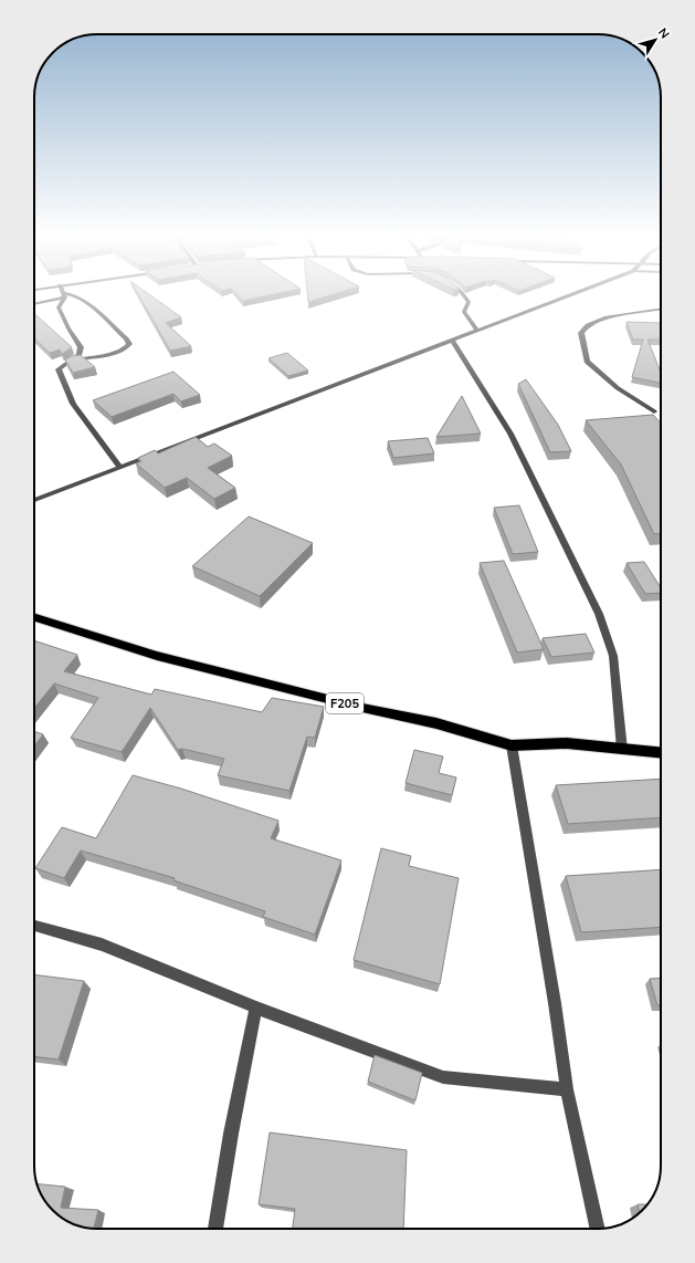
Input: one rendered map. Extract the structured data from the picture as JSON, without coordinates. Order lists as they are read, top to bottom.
{
  "streets": {
    "main road": ["F205"]
  },
  "north": "top right"
}
